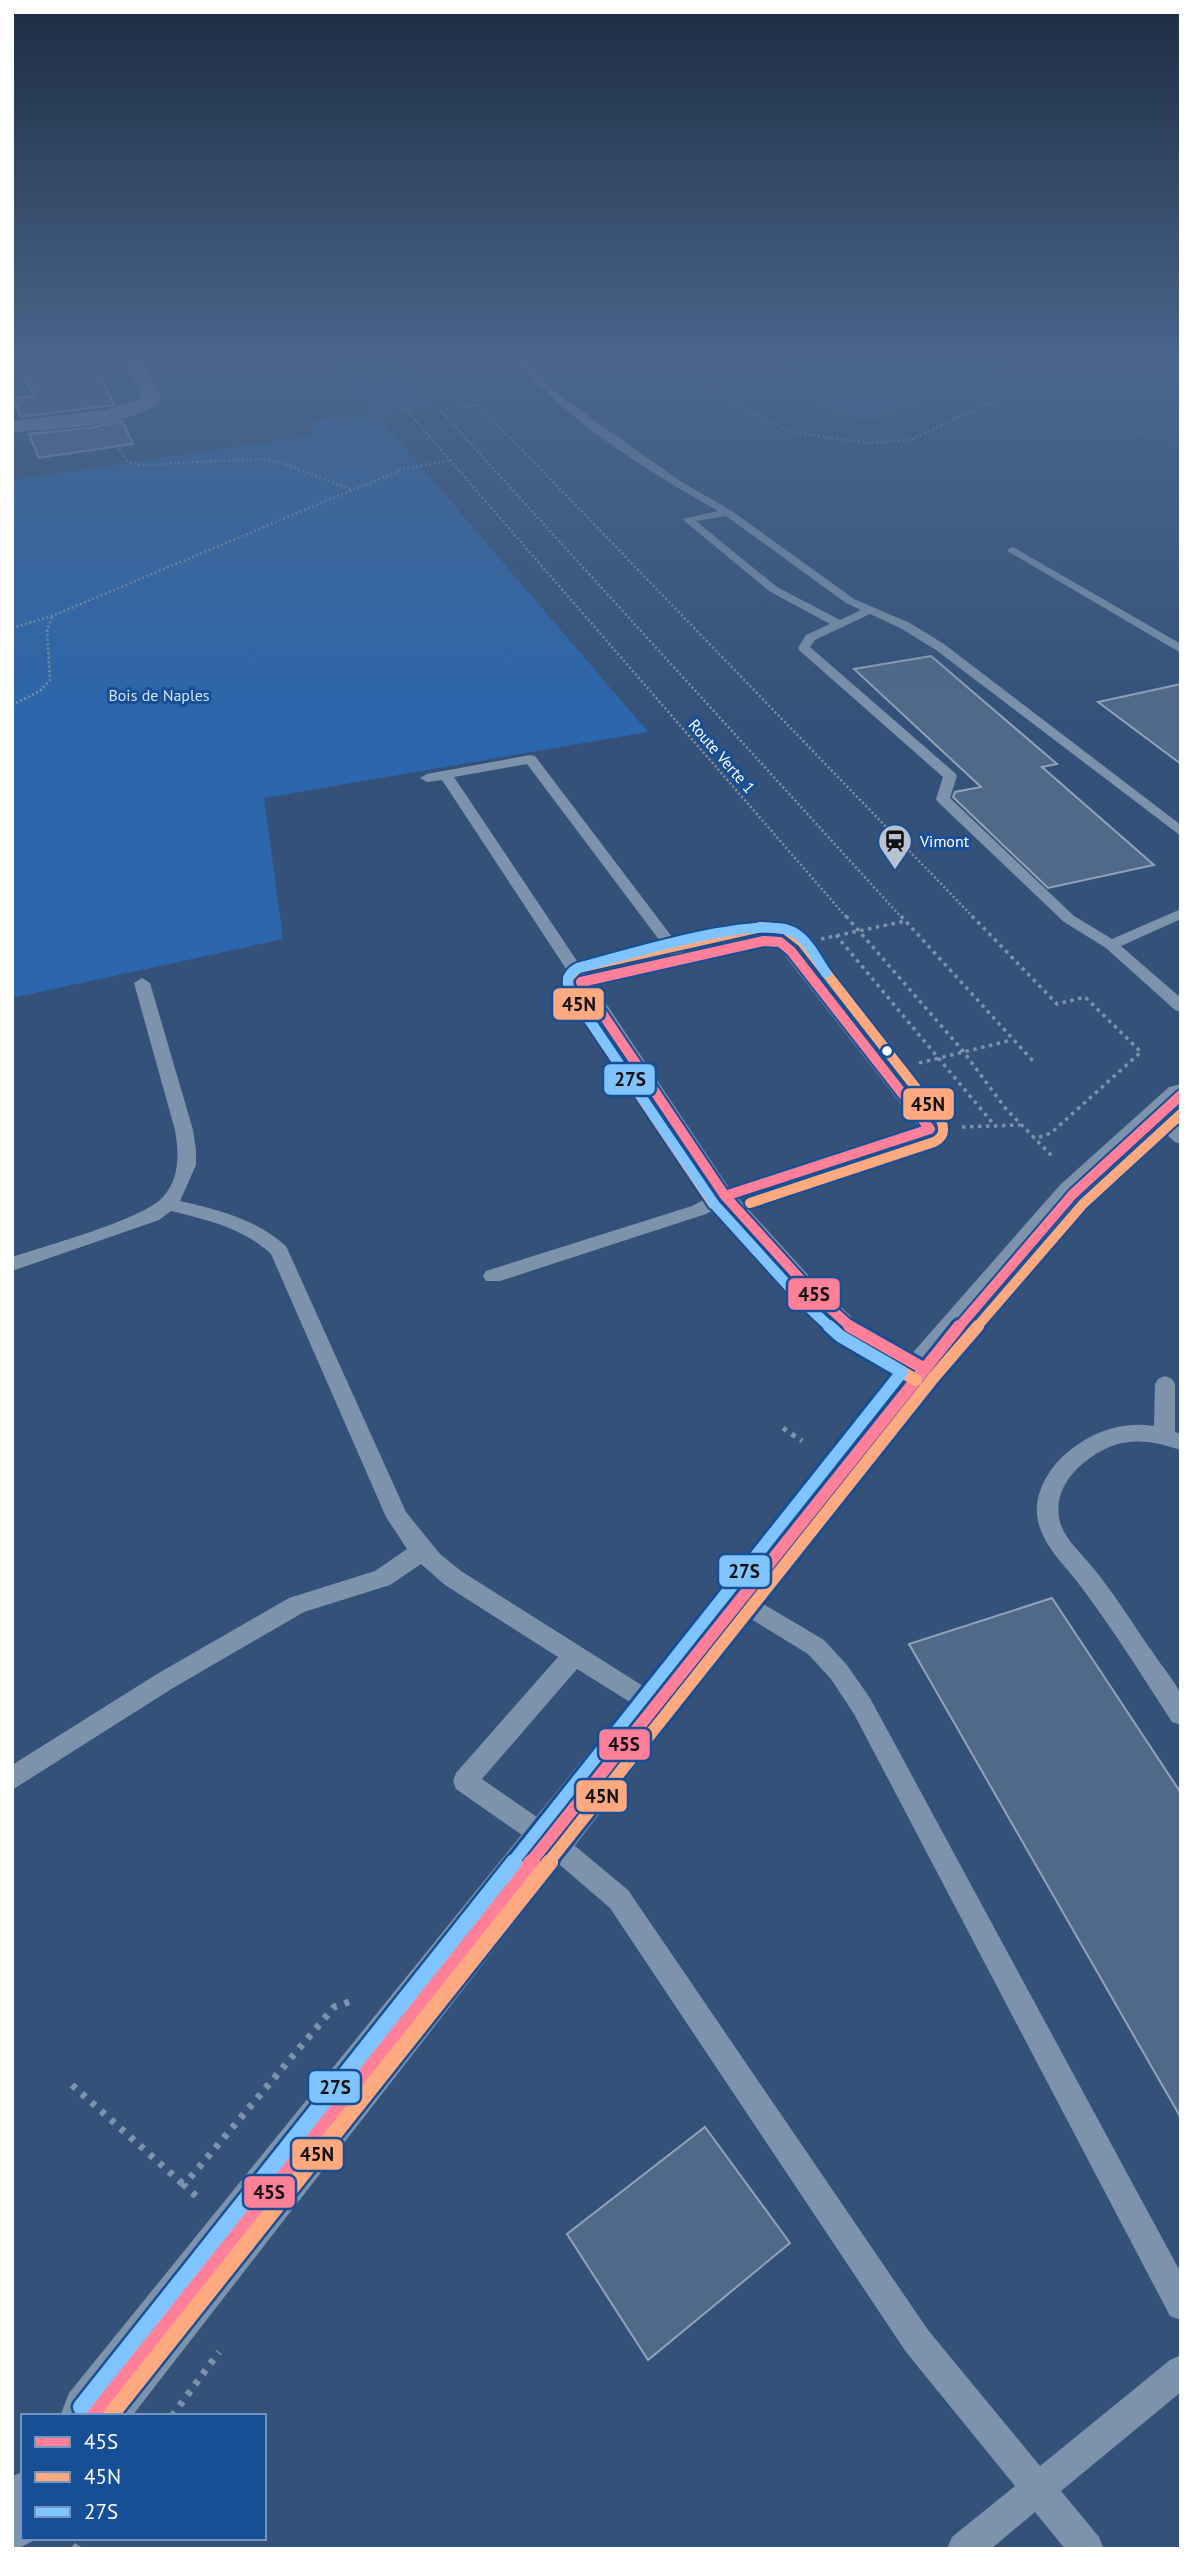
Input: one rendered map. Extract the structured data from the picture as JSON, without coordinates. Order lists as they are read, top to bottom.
{
  "streets": {
    "path": ["Route Verte 1"]
  },
  "parks": ["Bois de Naples"],
  "places": {
    "station": ["Vimont"]
  },
  "lines": ["transit line 45N", "transit line 27S", "transit line 45S"],
  "legend": ["45S", "45N", "27S"]
}
